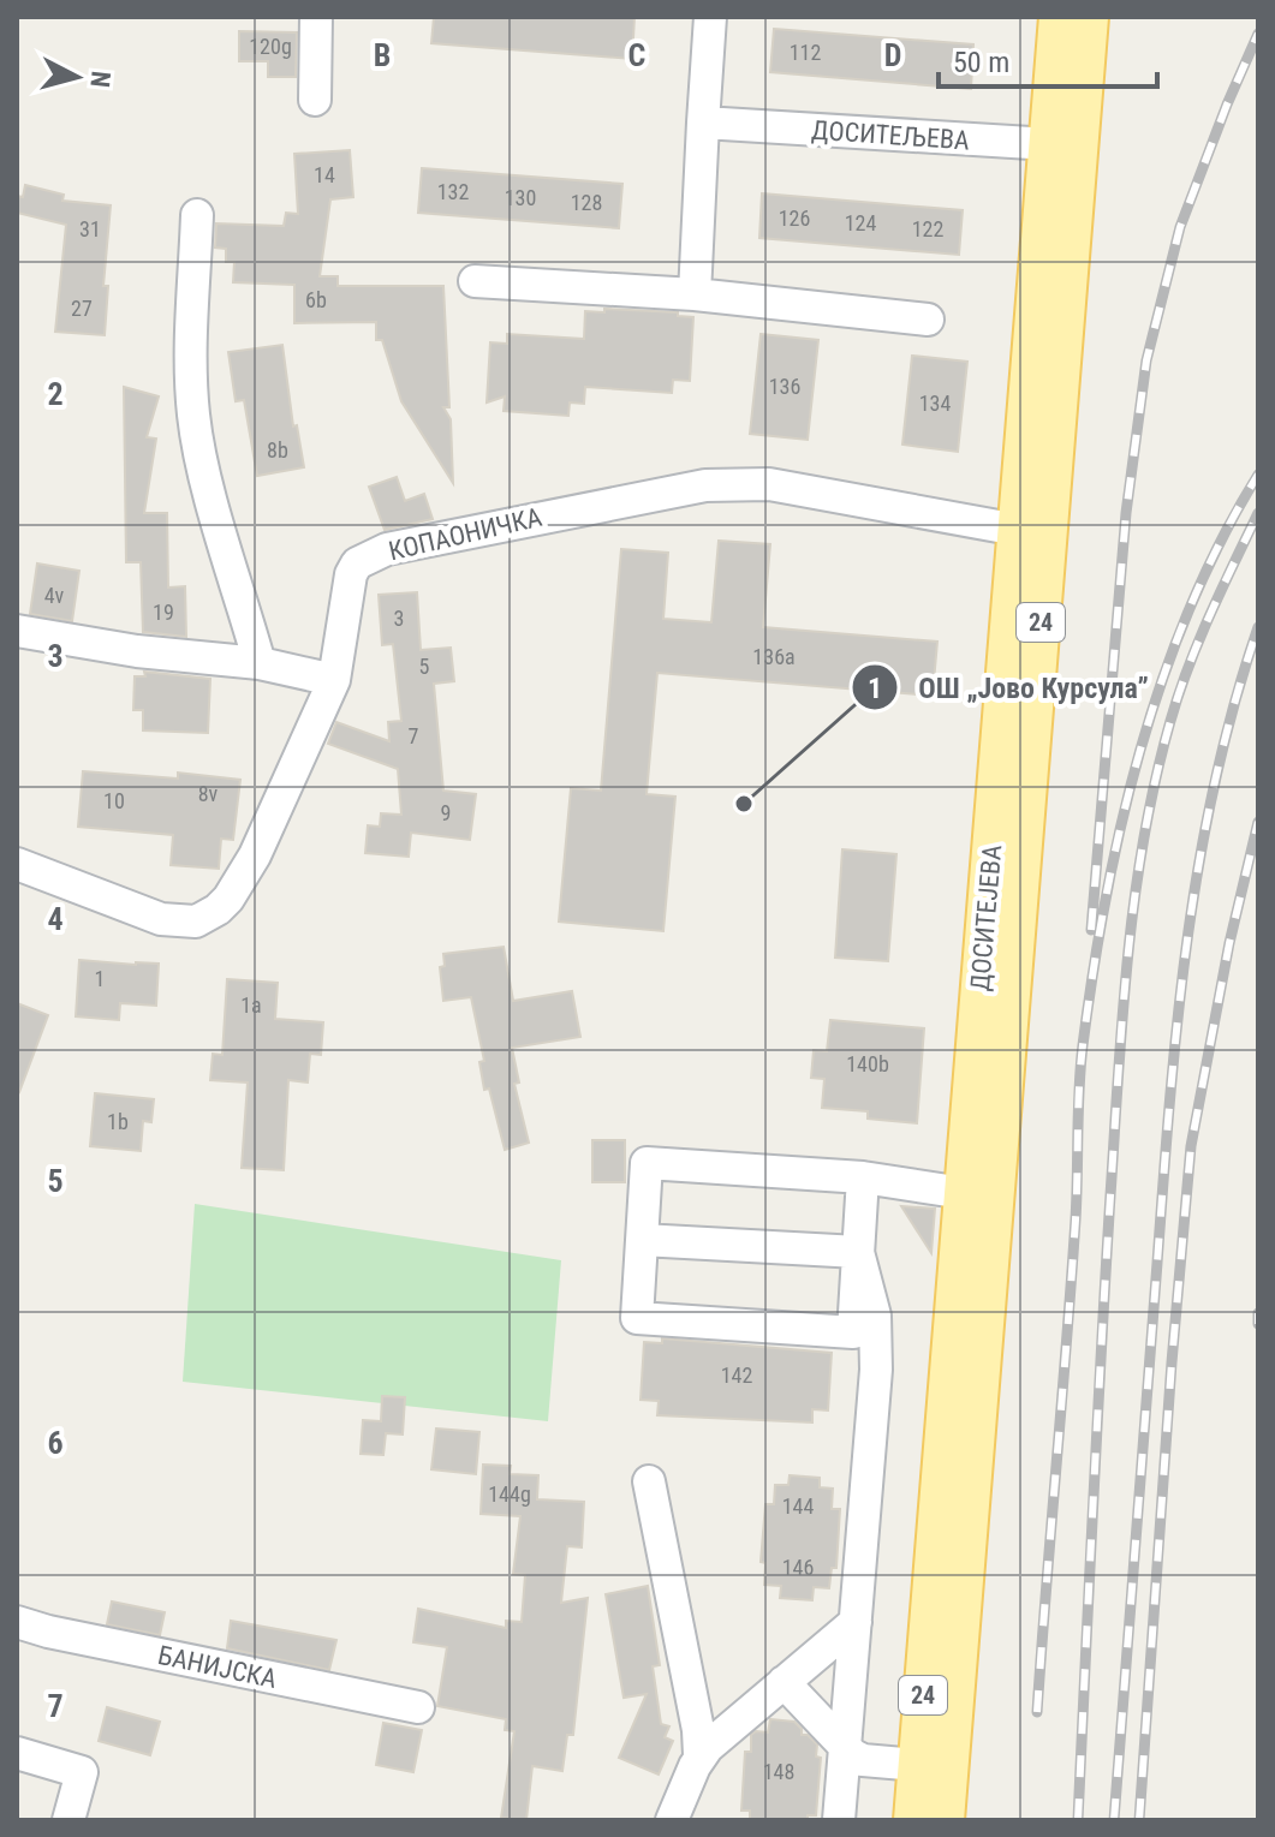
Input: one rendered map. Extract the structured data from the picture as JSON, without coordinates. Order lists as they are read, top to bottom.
{
  "streets": {
    "main road": ["24", "ДОСИТЕЈЕВА"],
    "street": ["ДОСИТЕЉЕВА", "КОПАОНИЧКА", "БАНИЈСКА"]
  },
  "crossings": [
    ["ДОСИТЕЉЕВА", "ДОСИТЕЈЕВА"],
    ["КОПАОНИЧКА", "ДОСИТЕЈЕВА"]
  ],
  "places": ["ОШ „Јово Курсула”"],
  "house_numbers": [
    "120g",
    "112",
    "14",
    "132",
    "130",
    "128",
    "126",
    "124",
    "31",
    "122",
    "6b",
    "27",
    "136",
    "134",
    "8b",
    "4v",
    "19",
    "3",
    "136a",
    "5",
    "7",
    "8v",
    "10",
    "9",
    "1",
    "1a",
    "140b",
    "1b",
    "142",
    "144g",
    "144",
    "146",
    "148"
  ],
  "scale_bar": "50 m",
  "north": "right",
  "grid": {
    "columns": ["B", "C", "D"],
    "rows": [
      "2",
      "3",
      "4",
      "5",
      "6",
      "7"
    ]
  }
}
